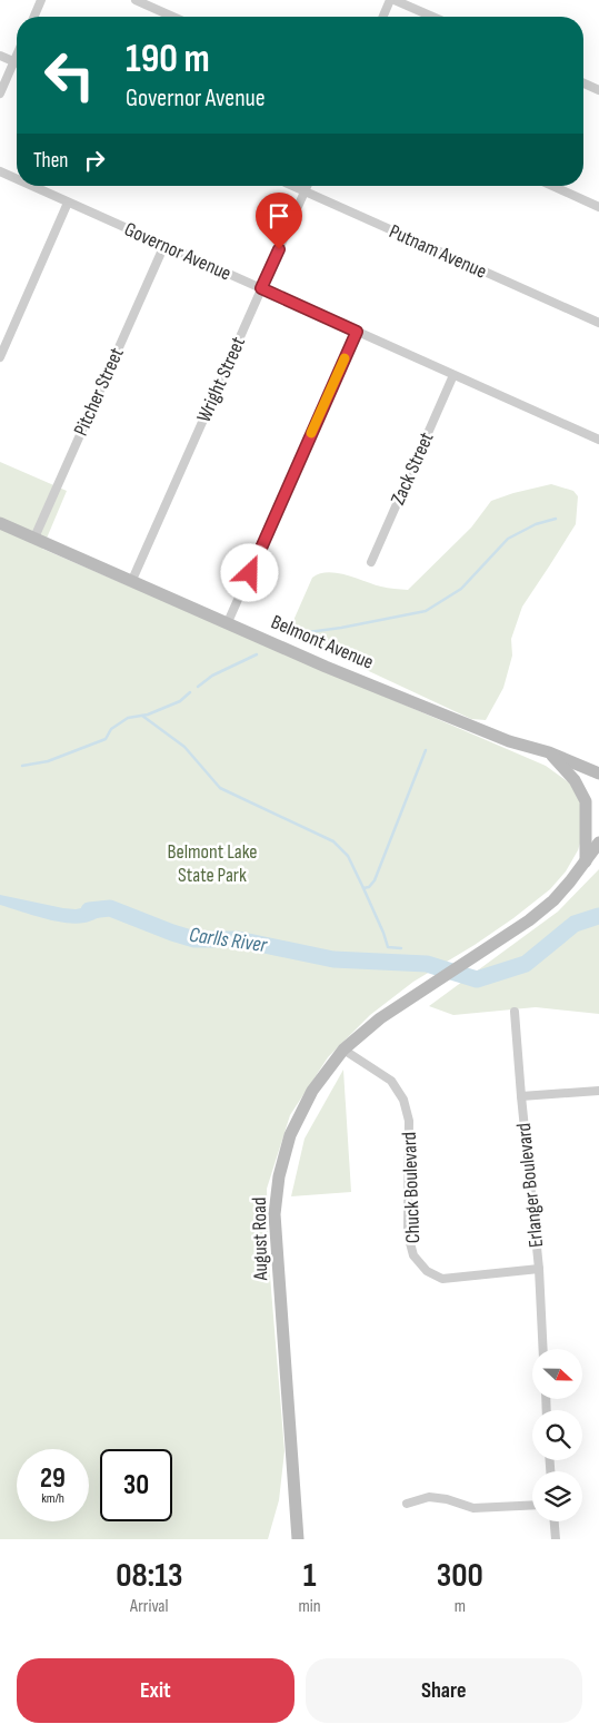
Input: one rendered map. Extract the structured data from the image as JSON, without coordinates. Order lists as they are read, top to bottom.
{
  "streets": {
    "street": [
      "Governor Avenue",
      "Putnam Avenue",
      "Wright Street",
      "Pitcher Street",
      "Zack Street",
      "Belmont Avenue",
      "Erlanger Boulevard",
      "Chuck Boulevard",
      "August Road"
    ]
  },
  "crossings": [
    ["Governor Avenue", "Wright Street"],
    ["Governor Avenue", "Pitcher Street"],
    ["Governor Avenue", "Zack Street"],
    ["Putnam Avenue", "Wright Street"],
    ["Wright Street", "Belmont Avenue"],
    ["Pitcher Street", "Belmont Avenue"],
    ["Erlanger Boulevard", "Chuck Boulevard"],
    ["Chuck Boulevard", "August Road"]
  ],
  "water": ["Carlls River"],
  "parks": ["Belmont Lake State Park"],
  "north": "right",
  "page": {
    "turn": ["190 m", "Governor Avenue"],
    "then": "Then",
    "speed": "29 km/h",
    "limit": "30",
    "eta": [
      "08:13",
      "Arrival",
      "1",
      "min",
      "300",
      "m"
    ],
    "buttons": ["Exit", "Share"]
  }
}
